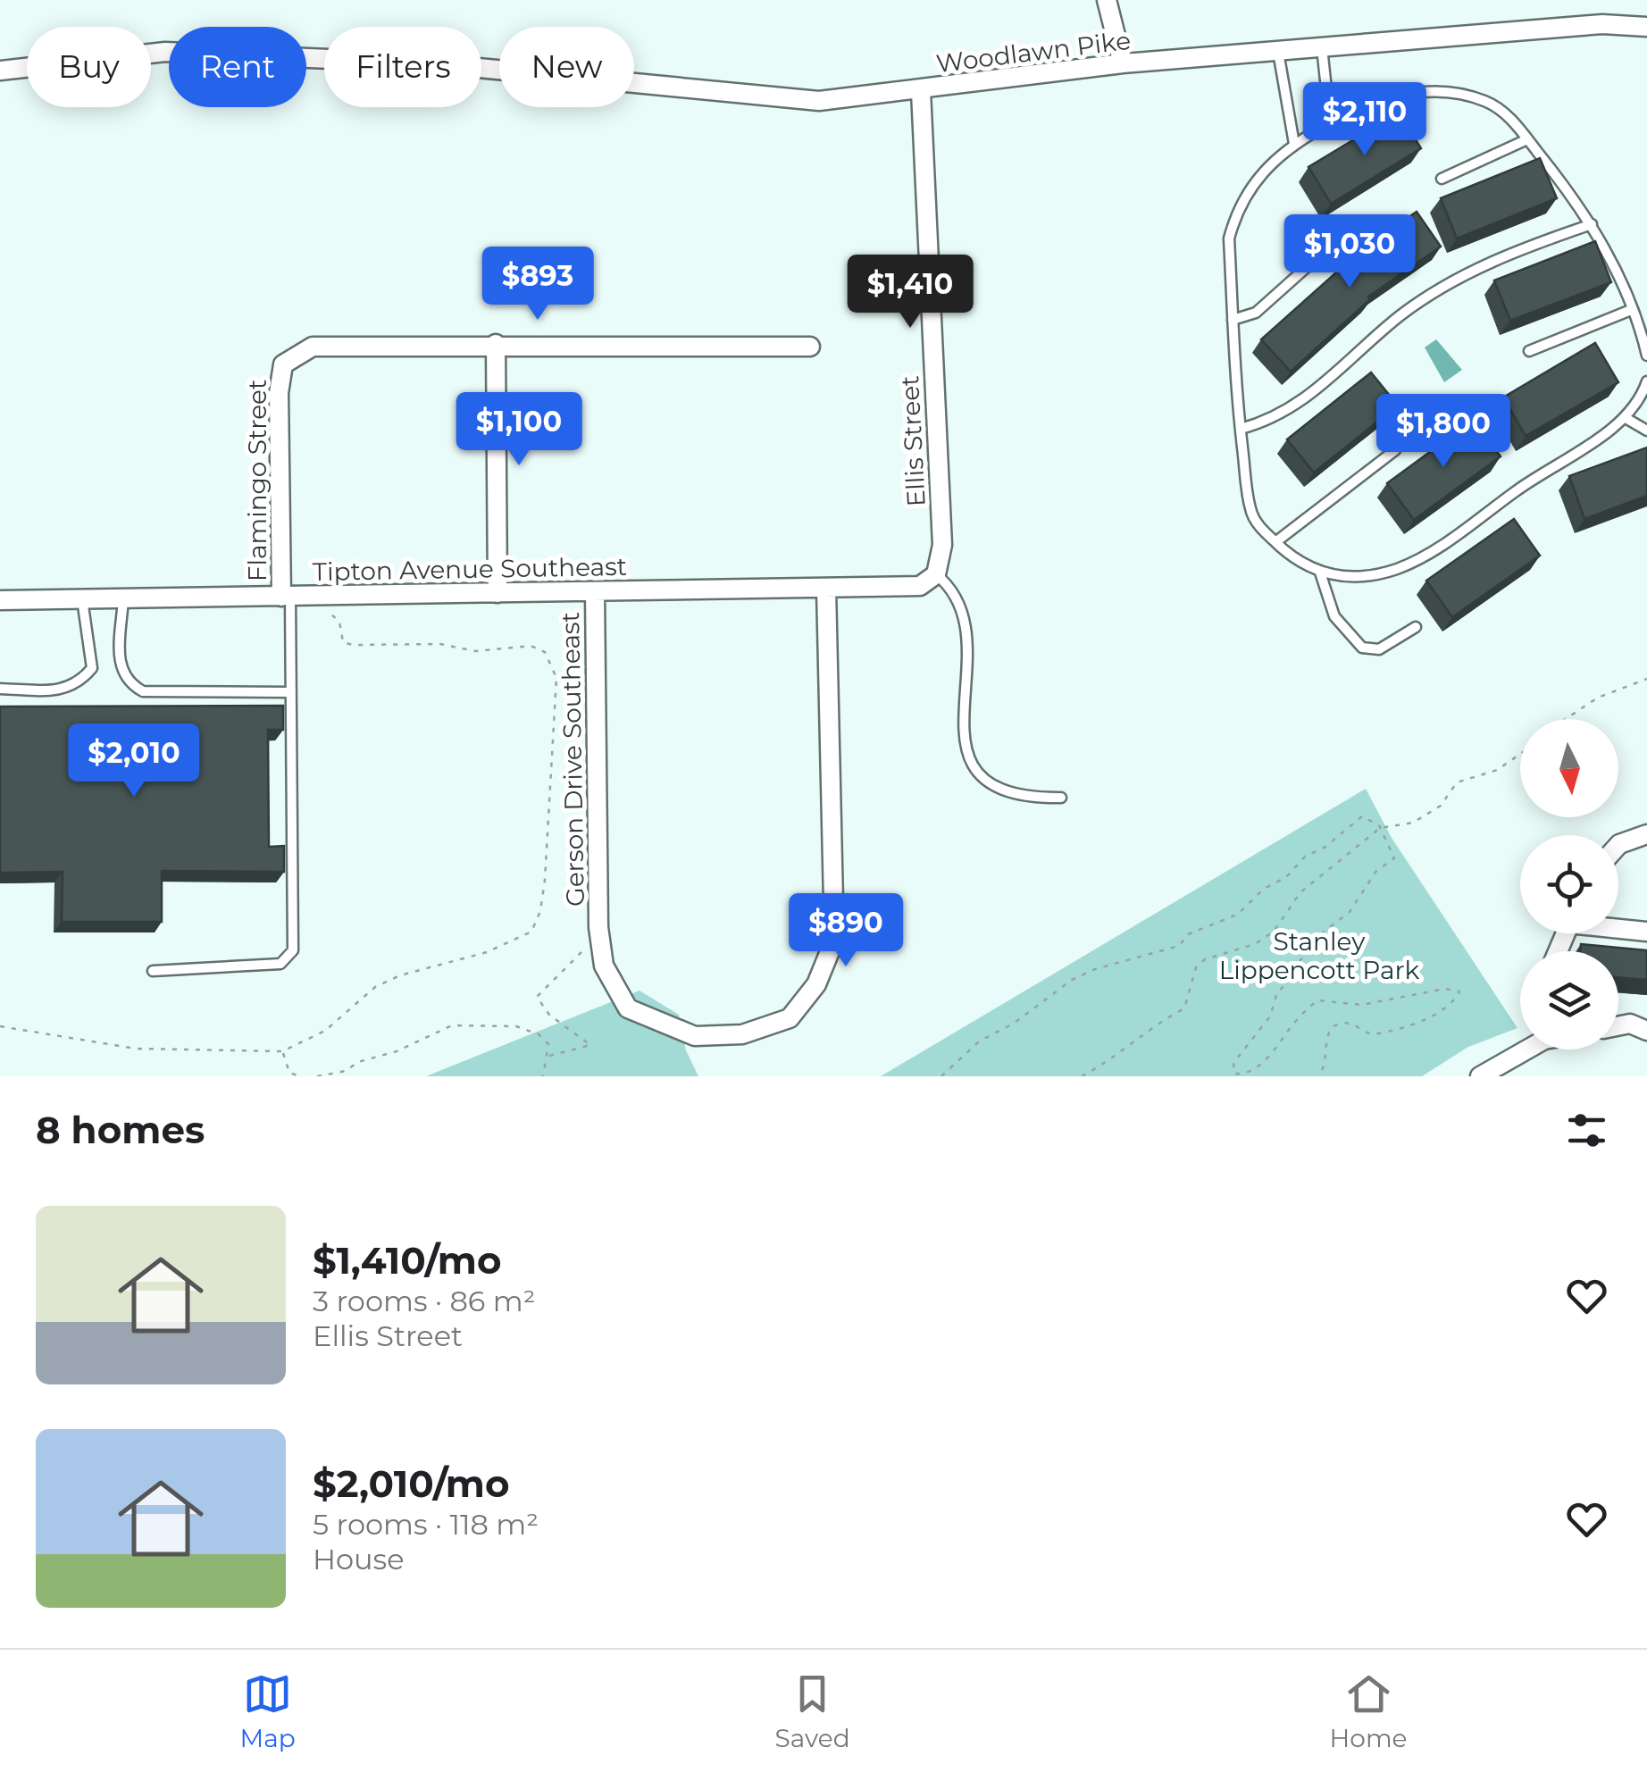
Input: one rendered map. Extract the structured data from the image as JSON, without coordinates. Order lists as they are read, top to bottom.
{
  "streets": {
    "street": [
      "Woodlawn Pike",
      "Ellis Street",
      "Flamingo Street",
      "Tipton Avenue Southeast",
      "Gerson Drive Southeast"
    ]
  },
  "crossings": [
    ["Woodlawn Pike", "Ellis Street"],
    ["Ellis Street", "Tipton Avenue Southeast"],
    ["Flamingo Street", "Tipton Avenue Southeast"],
    ["Tipton Avenue Southeast", "Gerson Drive Southeast"]
  ],
  "parks": ["Stanley Lippencott Park"],
  "north": "bottom",
  "page": {
    "chip": [
      "Buy",
      "Rent",
      "Filters",
      "New"
    ],
    "price": [
      "$2,110",
      "$1,030",
      "$893",
      "$1,410",
      "$1,100",
      "$1,800",
      "$2,010",
      "$890"
    ],
    "heading": "8 homes",
    "list": [
      {
        "name": "$1,410/mo",
        "note": "3 rooms · 86 m² · Ellis Street"
      },
      {
        "name": "$2,010/mo",
        "note": "5 rooms · 118 m² · House"
      }
    ],
    "tabs": ["Map", "Saved", "Home"]
  }
}
